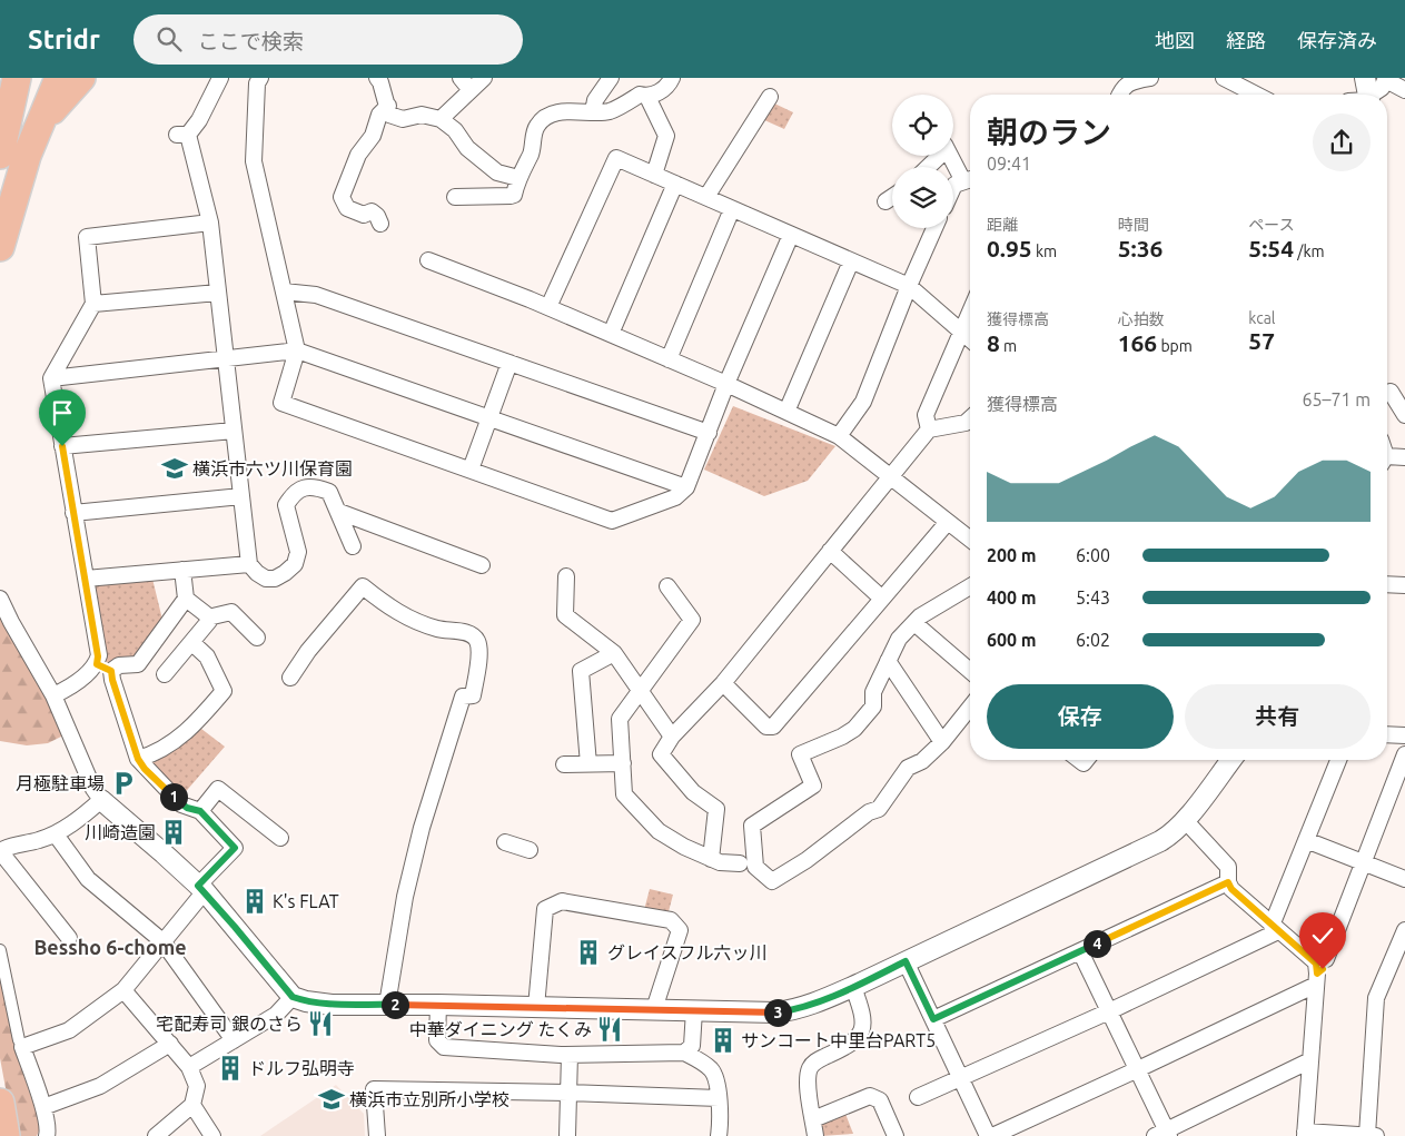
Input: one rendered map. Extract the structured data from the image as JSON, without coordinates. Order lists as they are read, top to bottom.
{
  "districts": ["Bessho 6-chome"],
  "places": {
    "school or university": ["横浜市六ツ川保育園", "横浜市立別所小学校"],
    "parking": ["月極駐車場"],
    "building": [
      "川崎造園",
      "K's FLAT",
      "グレイスフル六ッ川",
      "サンコート中里台PART5",
      "ドルフ弘明寺"
    ],
    "restaurant": ["宅配寿司 銀のさら", "中華ダイニング たくみ"]
  },
  "page": {
    "header": "Stridr",
    "search": "ここで検索",
    "nav": ["地図", "経路", "保存済み"],
    "heading": ["朝のラン", "09:41"],
    "stats": [
      ["距離", "0.95 km"],
      ["時間", "5:36"],
      ["ペース", "5:54 /km"],
      ["獲得標高", "8 m"],
      ["心拍数", "166 bpm"],
      ["kcal", "57"]
    ],
    "chart": ["獲得標高", "65–71 m"],
    "list": [
      {
        "name": "200 m",
        "note": "6:00"
      },
      {
        "name": "400 m",
        "note": "5:43"
      },
      {
        "name": "600 m",
        "note": "6:02"
      }
    ],
    "buttons": ["保存", "共有"],
    "pins": [
      "1",
      "4",
      "2",
      "3"
    ]
  }
}
